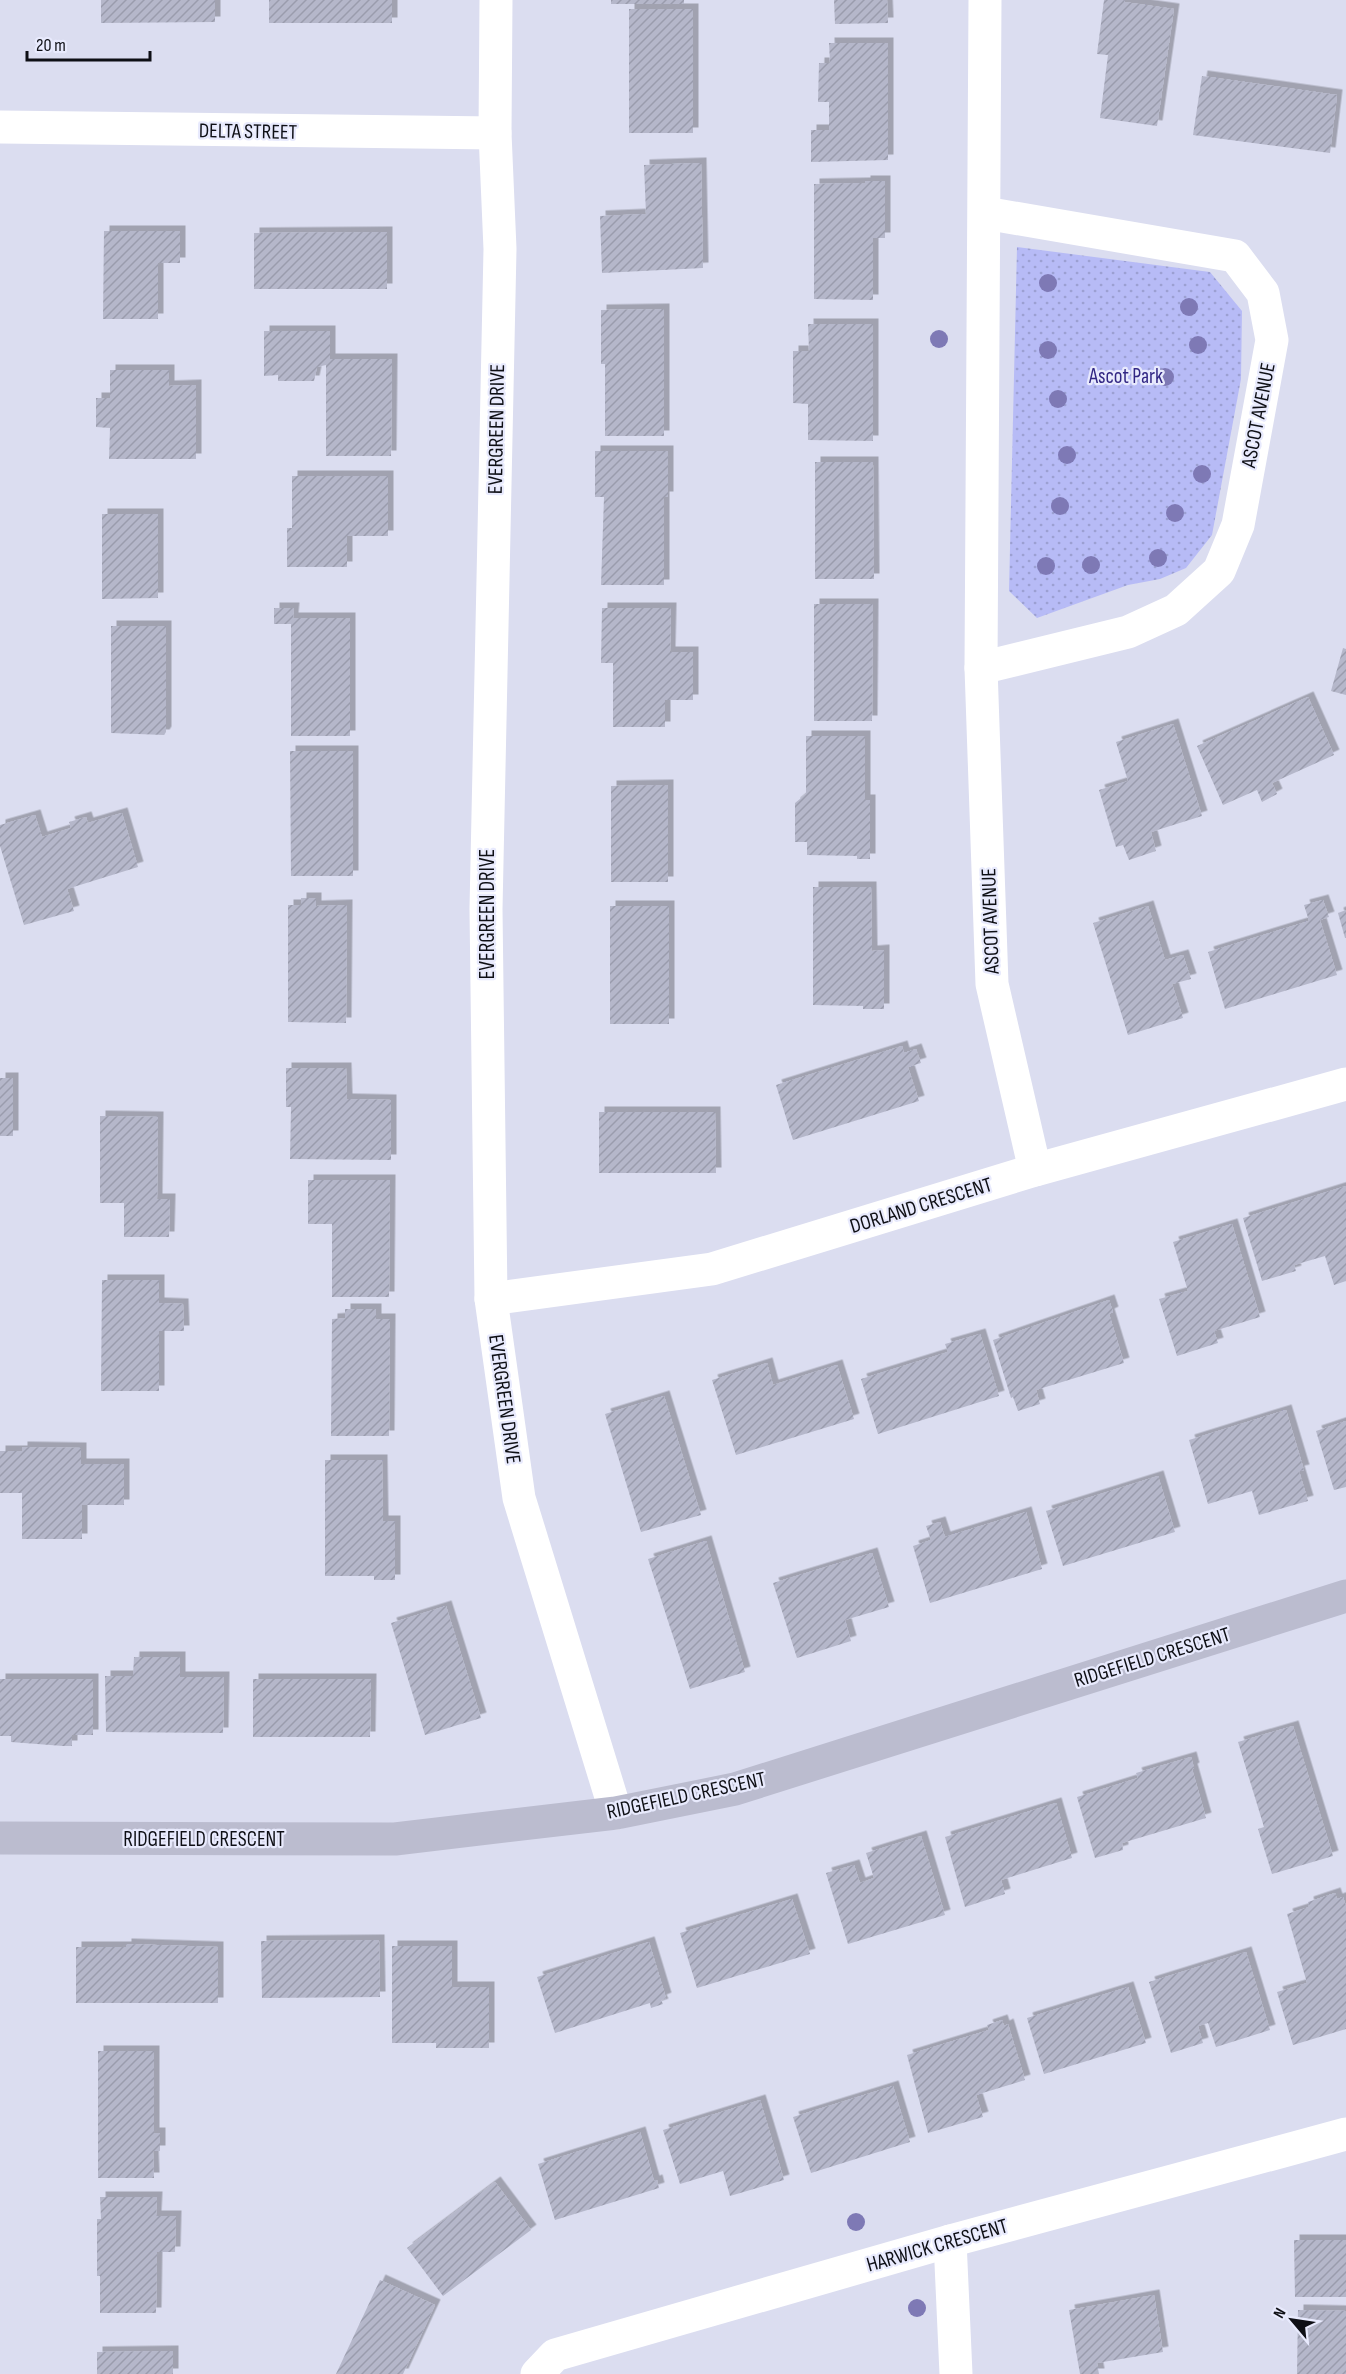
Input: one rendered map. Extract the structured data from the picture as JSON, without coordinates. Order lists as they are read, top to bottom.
{
  "streets": {
    "street": [
      "DELTA STREET",
      "ASCOT AVENUE",
      "EVERGREEN DRIVE",
      "DORLAND CRESCENT",
      "RIDGEFIELD CRESCENT",
      "HARWICK CRESCENT"
    ]
  },
  "crossings": [
    ["DELTA STREET", "EVERGREEN DRIVE"],
    ["ASCOT AVENUE", "DORLAND CRESCENT"],
    ["EVERGREEN DRIVE", "DORLAND CRESCENT"],
    ["EVERGREEN DRIVE", "RIDGEFIELD CRESCENT"]
  ],
  "parks": ["Ascot Park"],
  "scale_bar": "20 m",
  "north": "top left"
}
